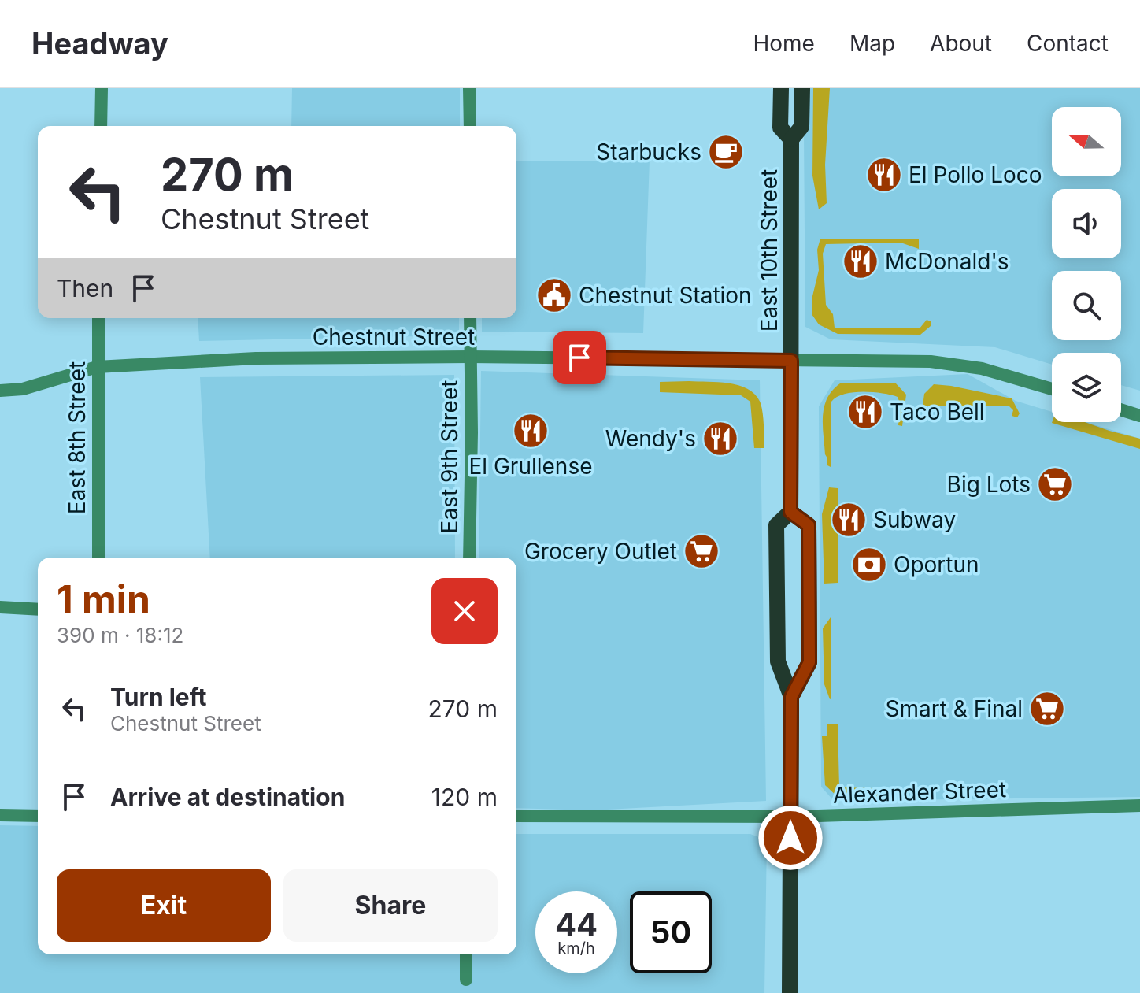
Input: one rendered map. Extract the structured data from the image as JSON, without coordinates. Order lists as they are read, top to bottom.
{
  "streets": {
    "main road": ["East 10th Street"],
    "street": [
      "Chestnut Street",
      "East 8th Street",
      "East 9th Street",
      "Alexander Street"
    ]
  },
  "crossings": [
    ["East 10th Street", "Chestnut Street"],
    ["East 10th Street", "Alexander Street"],
    ["Chestnut Street", "East 8th Street"],
    ["Chestnut Street", "East 9th Street"]
  ],
  "places": {
    "cafe": ["Starbucks"],
    "restaurant": [
      "El Pollo Loco",
      "McDonald's",
      "Taco Bell",
      "El Grullense",
      "Wendy's",
      "Subway"
    ],
    "public building": ["Chestnut Station"],
    "supermarket": ["Big Lots", "Grocery Outlet", "Smart & Final"],
    "bank": ["Oportun"]
  },
  "north": "left",
  "page": {
    "header": "Headway",
    "nav": [
      "Home",
      "Map",
      "About",
      "Contact"
    ],
    "turn": ["270 m", "Chestnut Street"],
    "then": "Then",
    "heading": ["1 min", "390 m · 18:12"],
    "list": [
      {
        "name": "Turn left",
        "note": "Chestnut Street",
        "value": "270 m"
      },
      {
        "name": "Arrive at destination",
        "value": "120 m"
      }
    ],
    "buttons": ["Exit", "Share"],
    "speed": "44 km/h",
    "limit": "50"
  }
}
